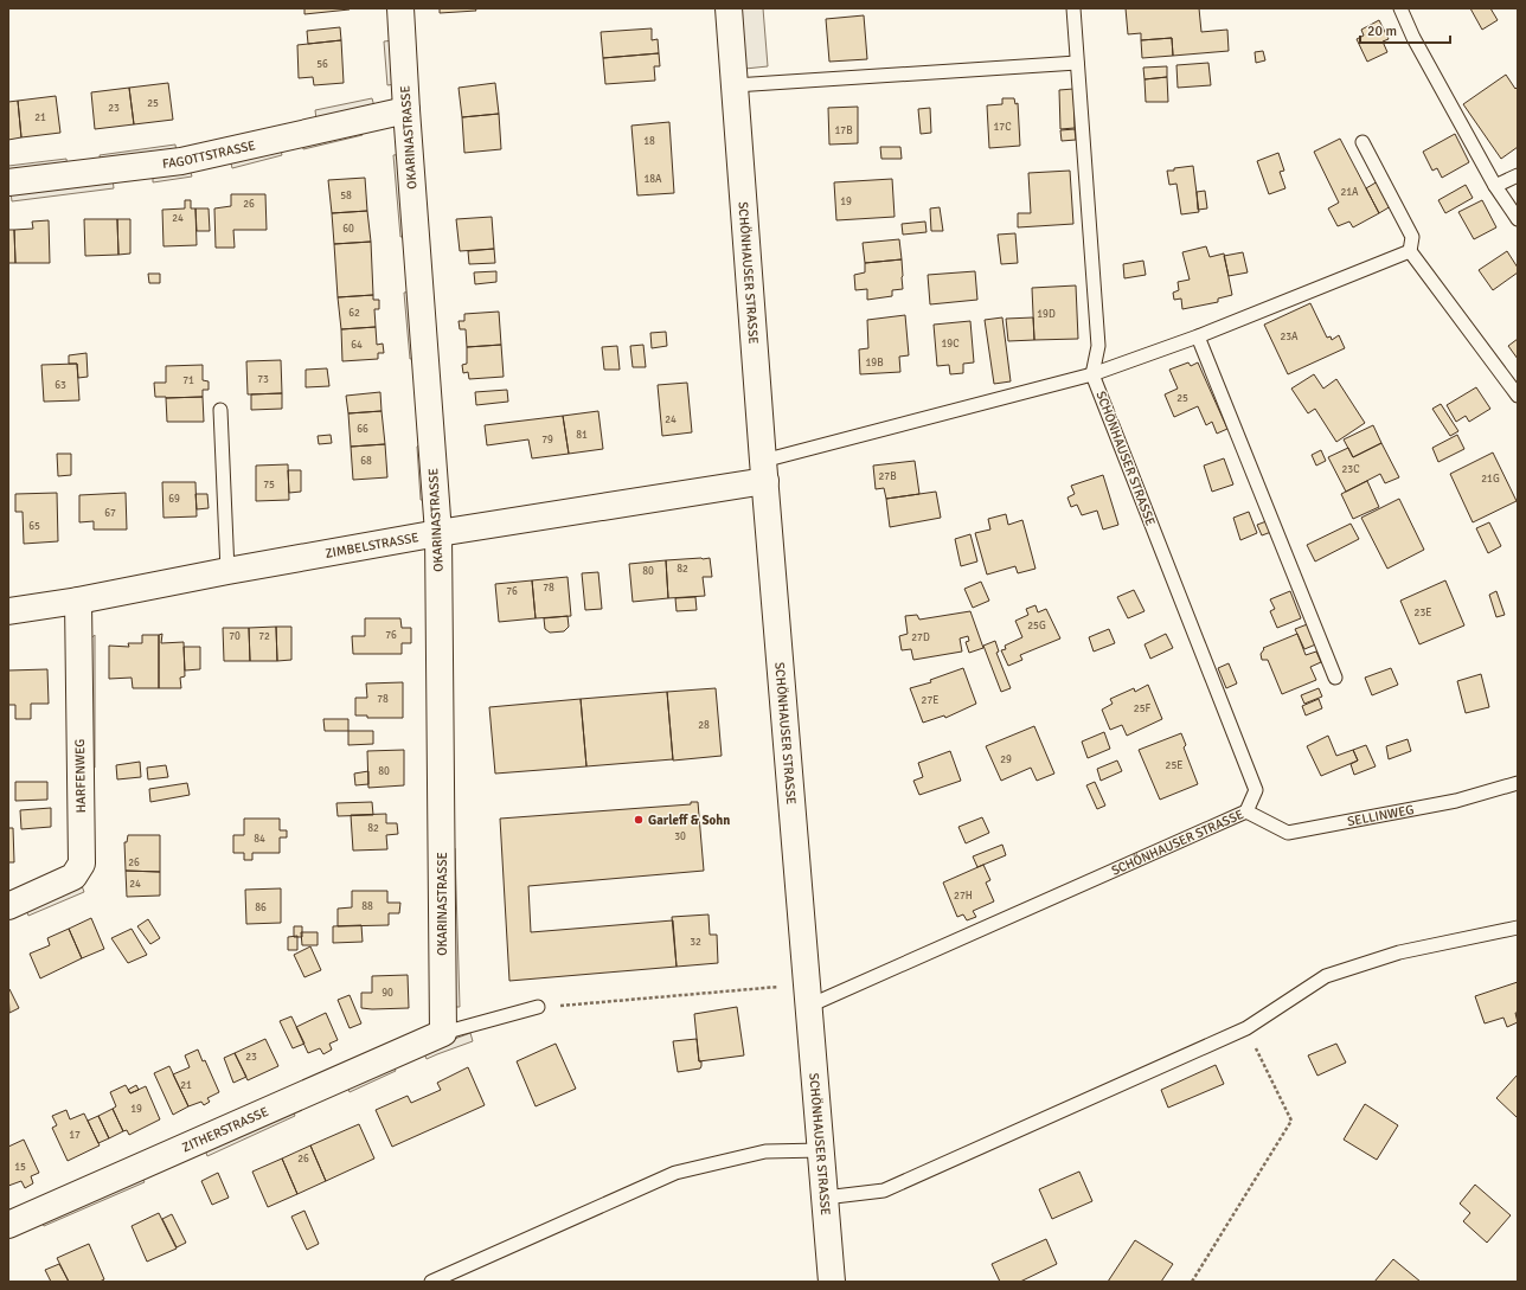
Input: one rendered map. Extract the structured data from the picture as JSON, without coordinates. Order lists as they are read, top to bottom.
{
  "streets": {
    "street": [
      "OKARINASTRASSE",
      "FAGOTTSTRASSE",
      "SCHÖNHAUSER STRASSE",
      "ZIMBELSTRASSE",
      "HARFENWEG",
      "ZITHERSTRASSE"
    ],
    "lane": ["SELLINWEG"]
  },
  "crossings": [
    ["OKARINASTRASSE", "FAGOTTSTRASSE"],
    ["OKARINASTRASSE", "ZIMBELSTRASSE"],
    ["OKARINASTRASSE", "ZITHERSTRASSE"],
    ["SCHÖNHAUSER STRASSE", "ZIMBELSTRASSE"],
    ["SCHÖNHAUSER STRASSE", "SELLINWEG"],
    ["ZIMBELSTRASSE", "HARFENWEG"]
  ],
  "places": ["Garleff & Sohn"],
  "house_numbers": [
    "56",
    "25",
    "23",
    "21",
    "17C",
    "17B",
    "18",
    "18A",
    "21A",
    "58",
    "19",
    "26",
    "24",
    "60",
    "62",
    "19D",
    "23A",
    "19C",
    "64",
    "19B",
    "73",
    "71",
    "63",
    "25",
    "24",
    "66",
    "81",
    "79",
    "68",
    "23C",
    "27B",
    "21G",
    "75",
    "69",
    "67",
    "65",
    "82",
    "80",
    "78",
    "76",
    "23E",
    "25G",
    "76",
    "70",
    "72",
    "27D",
    "78",
    "27E",
    "25F",
    "28",
    "29",
    "25E",
    "80",
    "82",
    "30",
    "84",
    "26",
    "24",
    "27H",
    "88",
    "86",
    "32",
    "90",
    "23",
    "21",
    "19",
    "17",
    "26",
    "15"
  ],
  "scale_bar": "20 m"
}
